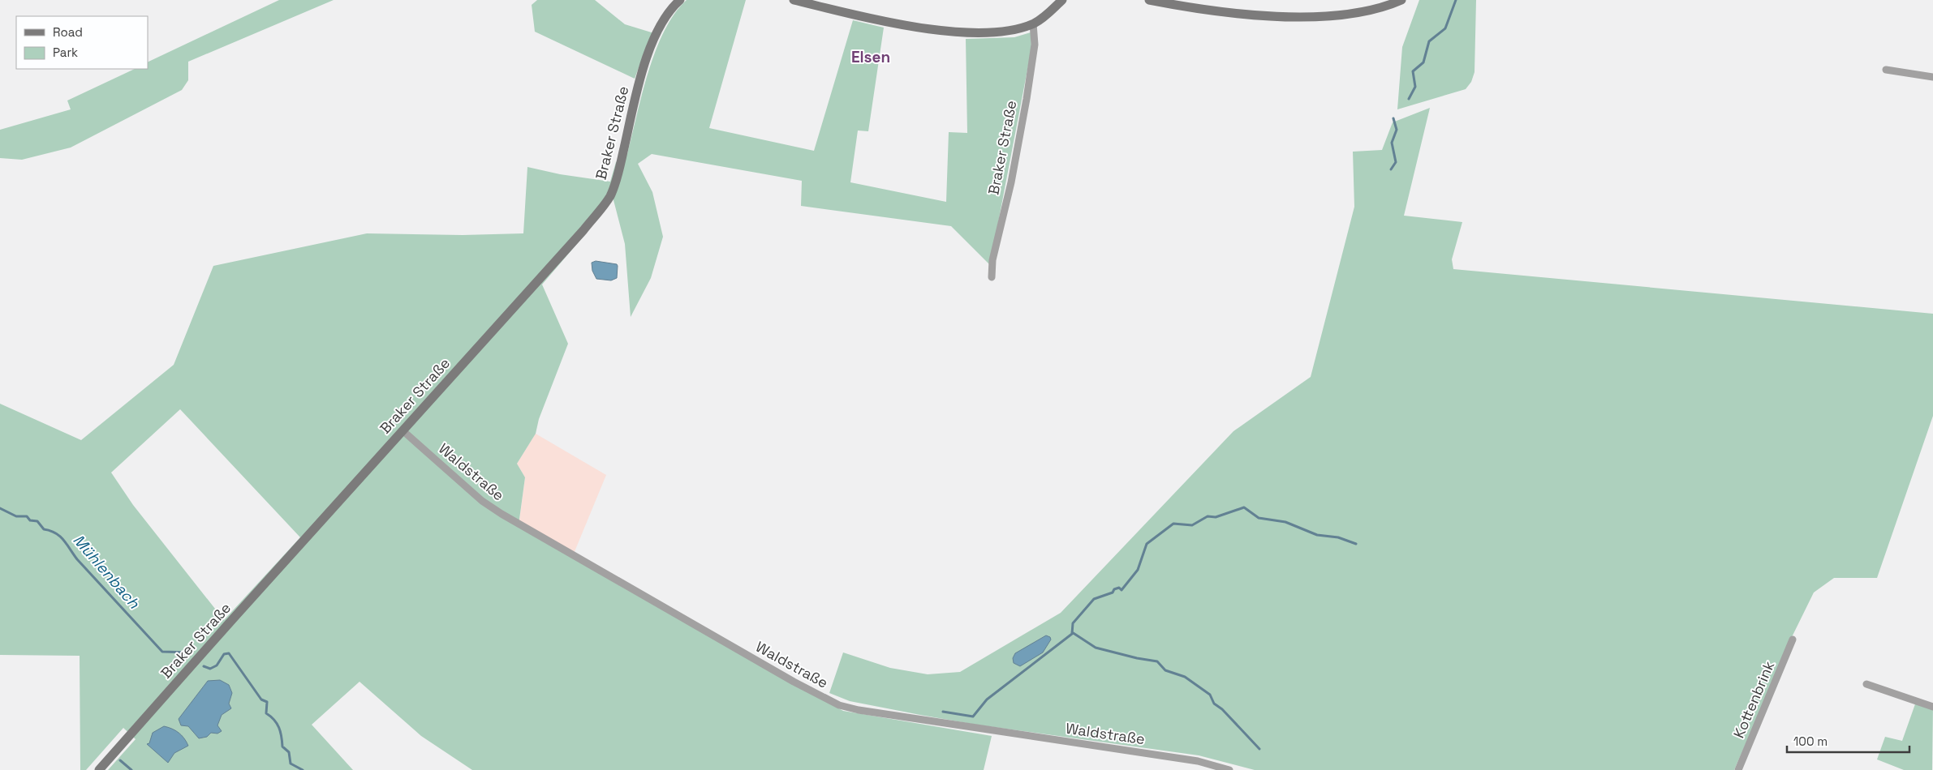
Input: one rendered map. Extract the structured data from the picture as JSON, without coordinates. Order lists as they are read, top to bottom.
{
  "streets": {
    "main road": ["Braker Straße"],
    "street": ["Waldstraße", "Kottenbrink"]
  },
  "crossings": [
    ["Braker Straße", "Waldstraße"]
  ],
  "districts": ["Elsen"],
  "water": ["Mühlenbach"],
  "legend": ["Road", "Park"],
  "scale_bar": "100 m"
}
